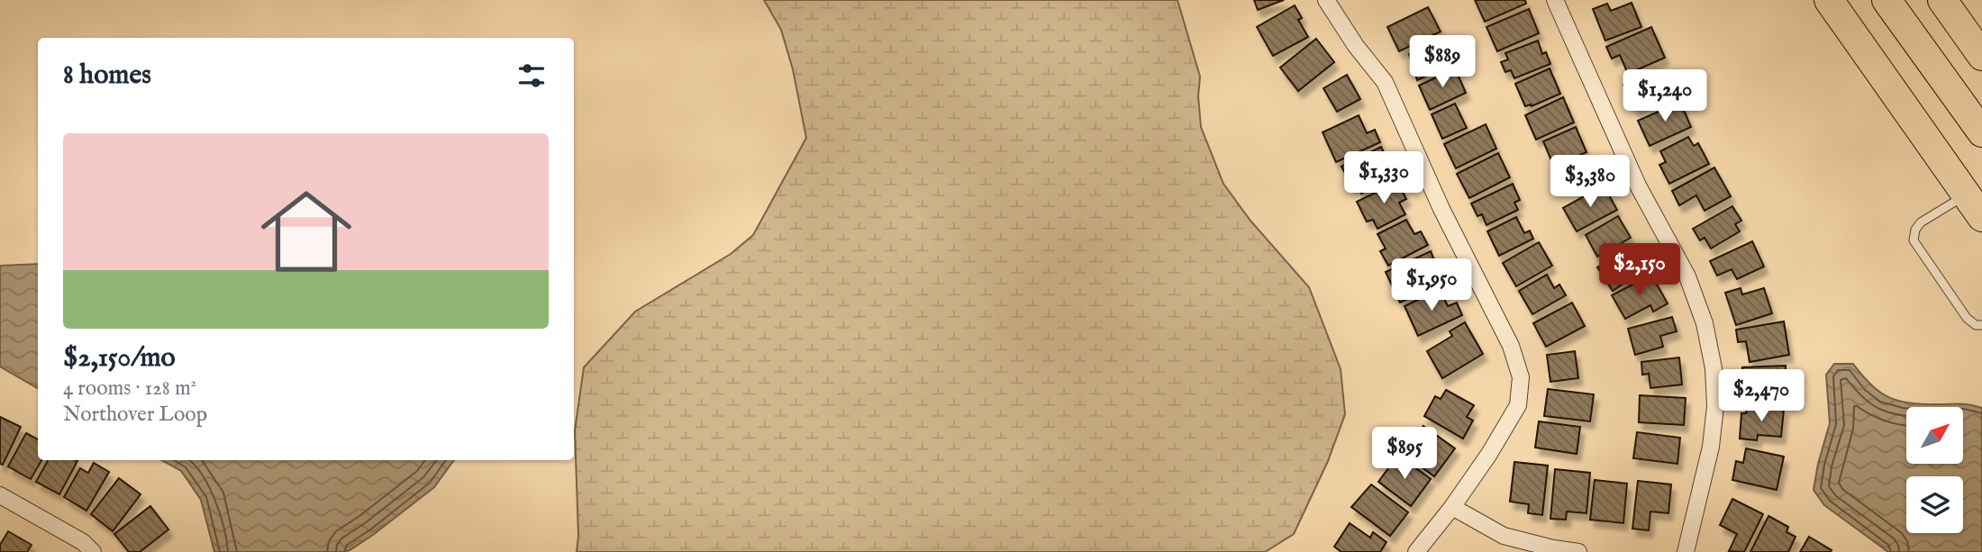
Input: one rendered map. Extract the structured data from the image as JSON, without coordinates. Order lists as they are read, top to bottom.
{
  "north": "top right",
  "page": {
    "price": [
      "$889",
      "$1,240",
      "$1,330",
      "$3,380",
      "$2,150",
      "$1,950",
      "$2,470",
      "$895"
    ],
    "heading": "8 homes",
    "list": [
      {
        "name": "$2,150/mo",
        "note": "4 rooms · 128 m² · Northover Loop"
      }
    ]
  }
}
